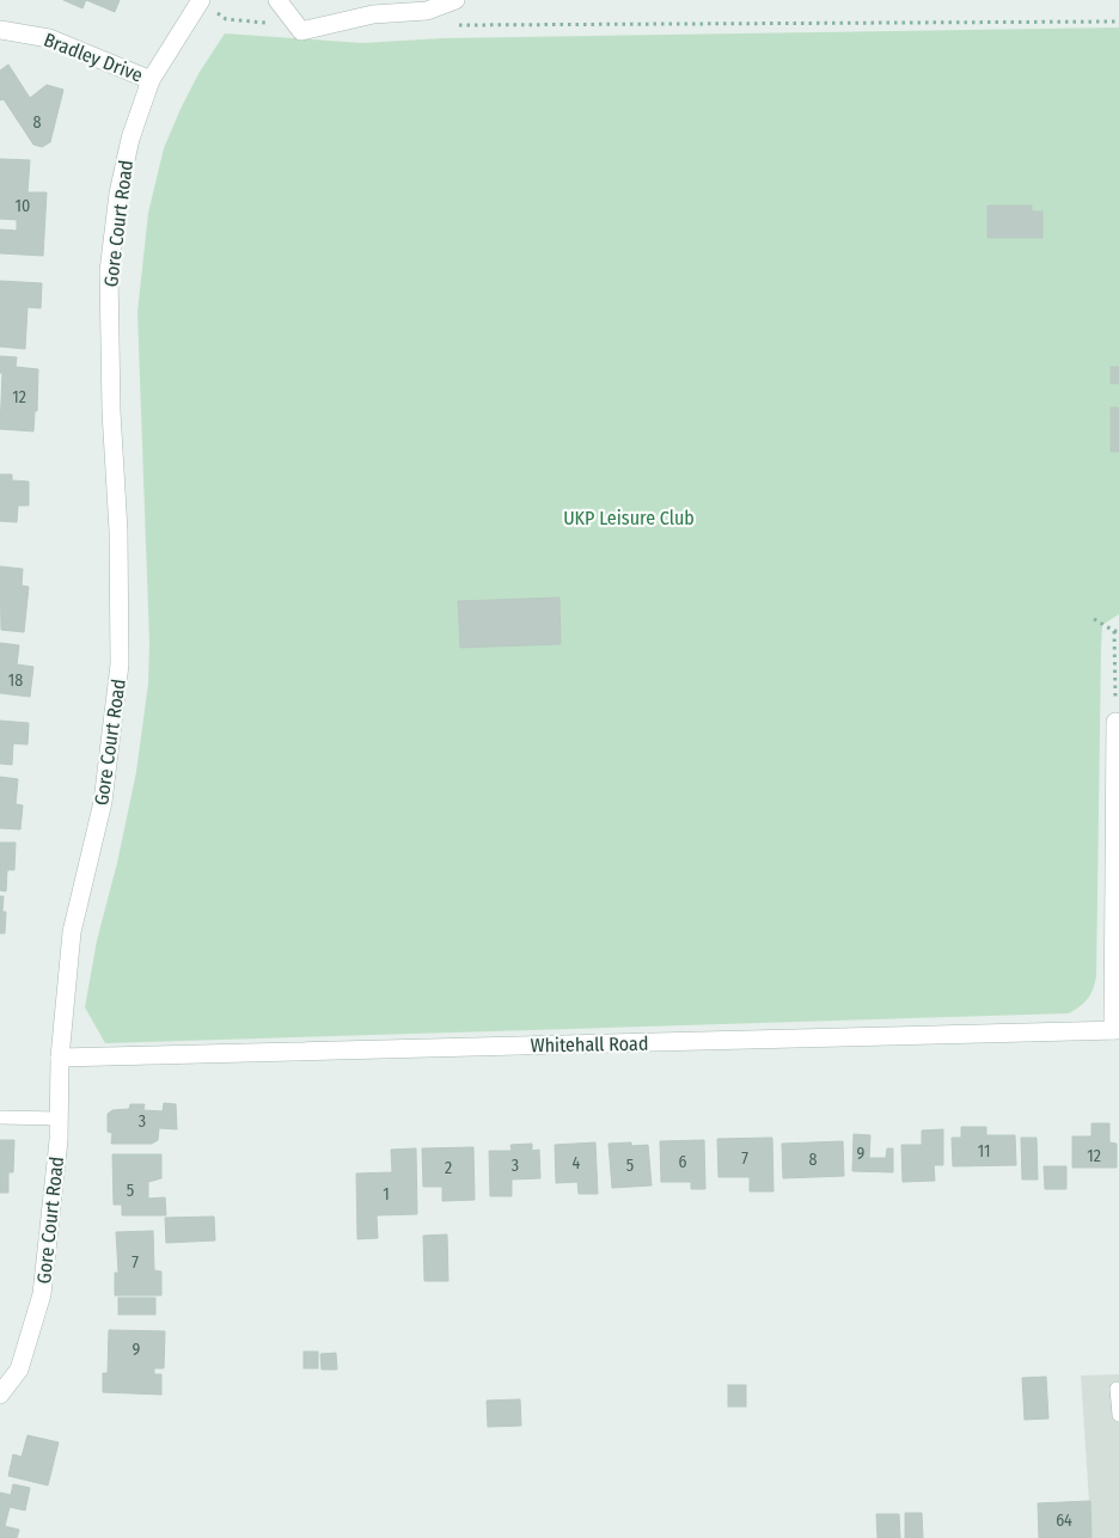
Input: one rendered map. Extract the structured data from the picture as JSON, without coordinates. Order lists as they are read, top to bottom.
{
  "streets": {
    "street": ["Bradley Drive", "Gore Court Road", "Whitehall Road"]
  },
  "crossings": [
    ["Bradley Drive", "Gore Court Road"],
    ["Gore Court Road", "Whitehall Road"]
  ],
  "parks": ["UKP Leisure Club"],
  "house_numbers": [
    "8",
    "10",
    "12",
    "18",
    "3",
    "11",
    "9",
    "12",
    "7",
    "8",
    "6",
    "4",
    "3",
    "5",
    "2",
    "5",
    "1",
    "7",
    "9",
    "64"
  ]
}
